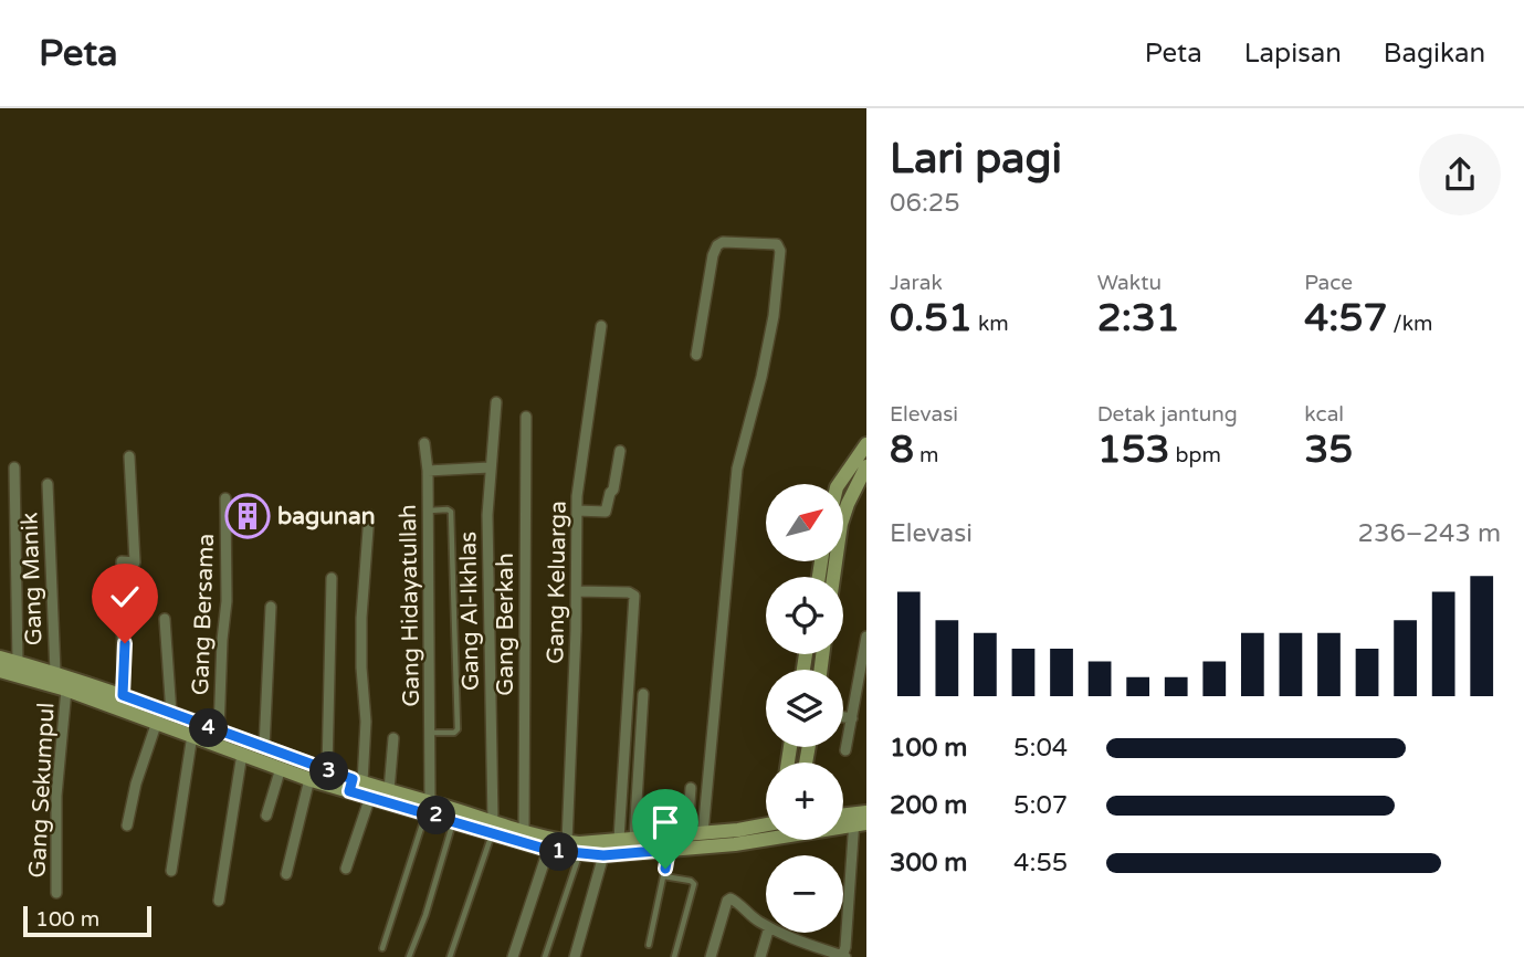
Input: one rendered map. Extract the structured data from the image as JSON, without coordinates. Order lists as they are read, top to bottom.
{
  "streets": {
    "street": [
      "Gang Manik",
      "Gang Keluarga",
      "Gang Hidayatullah",
      "Gang Al-Ikhlas",
      "Gang Bersama",
      "Gang Berkah",
      "Gang Sekumpul"
    ]
  },
  "crossings": [
    ["Gang Hidayatullah", "Gang Al-Ikhlas"]
  ],
  "places": {
    "building": ["bagunan"]
  },
  "scale_bar": "100 m",
  "north": "top right",
  "page": {
    "header": "Peta",
    "nav": ["Peta", "Lapisan", "Bagikan"],
    "heading": ["Lari pagi", "06:25"],
    "stats": [
      ["Jarak", "0.51 km"],
      ["Waktu", "2:31"],
      ["Pace", "4:57 /km"],
      ["Elevasi", "8 m"],
      ["Detak jantung", "153 bpm"],
      ["kcal", "35"]
    ],
    "map_buttons": ["+", "−"],
    "chart": ["Elevasi", "236–243 m"],
    "pins": [
      "4",
      "3",
      "2",
      "1"
    ],
    "list": [
      {
        "name": "100 m",
        "note": "5:04"
      },
      {
        "name": "200 m",
        "note": "5:07"
      },
      {
        "name": "300 m",
        "note": "4:55"
      }
    ],
    "scale": "100 m"
  }
}
